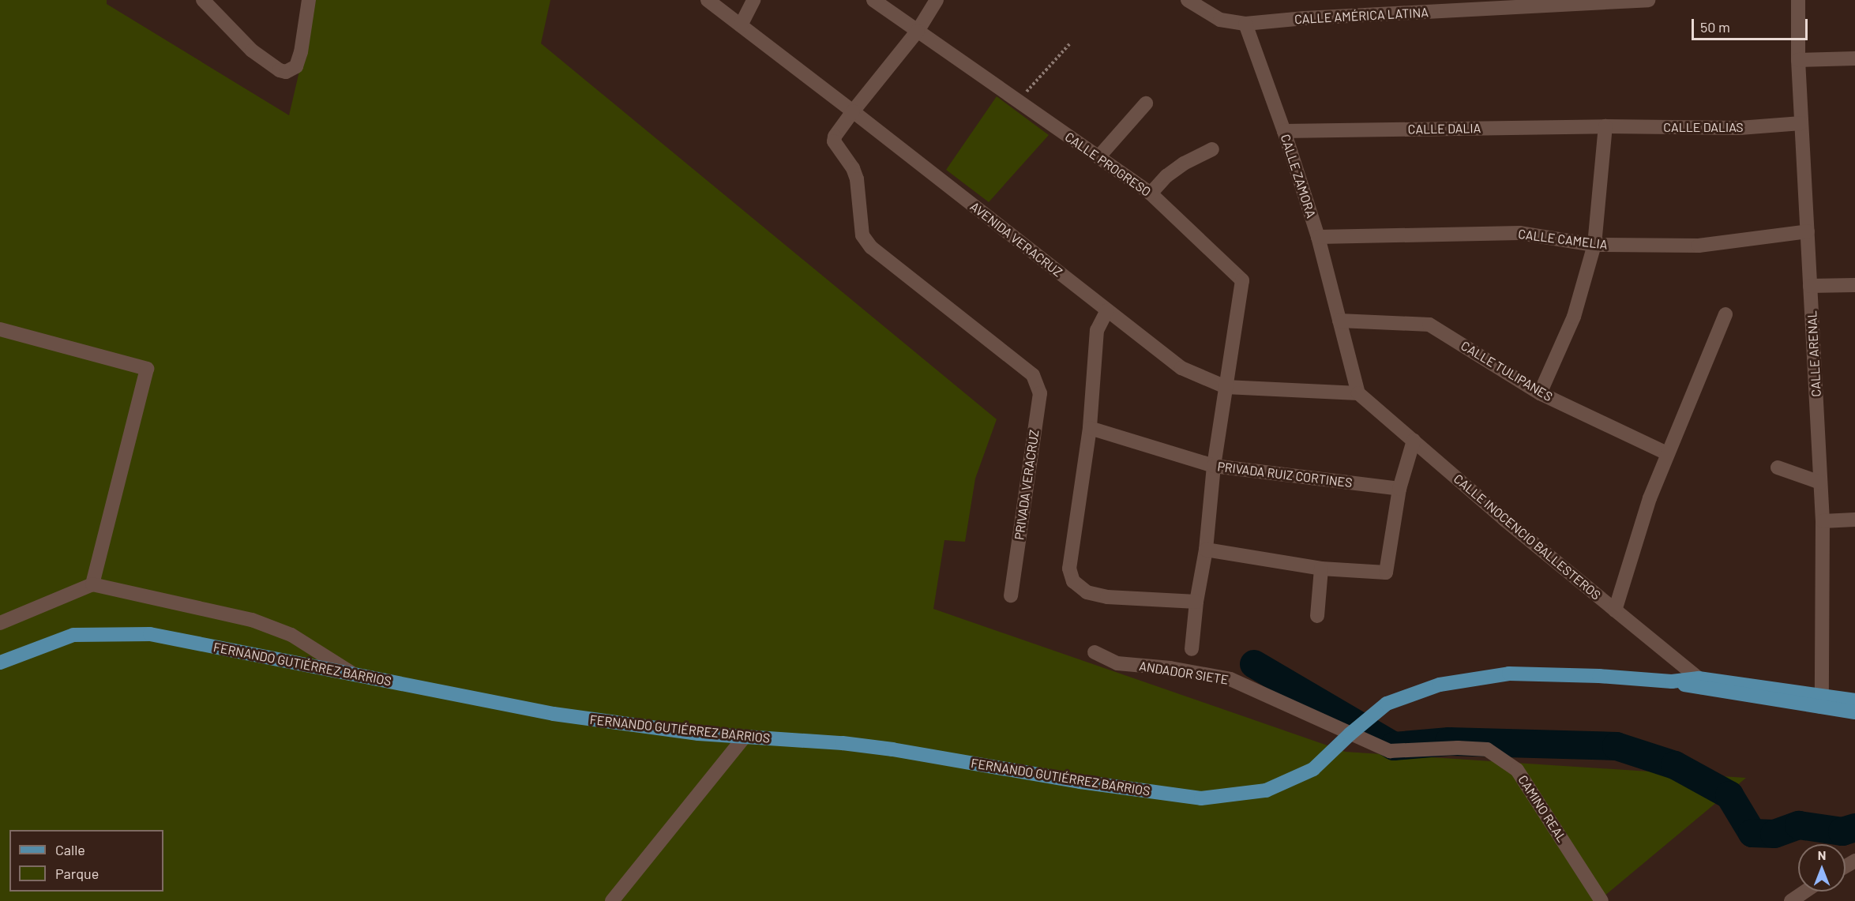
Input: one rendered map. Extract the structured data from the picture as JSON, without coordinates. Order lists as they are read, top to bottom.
{
  "streets": {
    "main road": ["FERNANDO GUTIÉRREZ BARRIOS"],
    "street": [
      "CALLE AMÉRICA LATINA",
      "CALLE DALIAS",
      "CALLE DALIA",
      "CALLE PROGRESO",
      "CALLE ZAMORA",
      "AVENIDA VERACRUZ",
      "CALLE CAMELIA",
      "CALLE ARENAL",
      "CALLE TULIPANES",
      "PRIVADA RUIZ CORTINES",
      "PRIVADA VERACRUZ",
      "CALLE INOCENCIO BALLESTEROS",
      "ANDADOR SIETE",
      "CAMINO REAL"
    ]
  },
  "crossings": [
    ["CALLE AMÉRICA LATINA", "CALLE ZAMORA"],
    ["CALLE DALIAS", "CALLE DALIA"],
    ["CALLE DALIAS", "CALLE ARENAL"],
    ["CALLE DALIA", "CALLE ZAMORA"],
    ["CALLE PROGRESO", "AVENIDA VERACRUZ"],
    ["CALLE ZAMORA", "AVENIDA VERACRUZ"],
    ["CALLE ZAMORA", "CALLE CAMELIA"],
    ["CALLE ZAMORA", "CALLE TULIPANES"],
    ["CALLE ZAMORA", "CALLE INOCENCIO BALLESTEROS"],
    ["AVENIDA VERACRUZ", "PRIVADA VERACRUZ"],
    ["AVENIDA VERACRUZ", "CALLE INOCENCIO BALLESTEROS"],
    ["CALLE CAMELIA", "CALLE ARENAL"],
    ["CALLE INOCENCIO BALLESTEROS", "FERNANDO GUTIÉRREZ BARRIOS"],
    ["FERNANDO GUTIÉRREZ BARRIOS", "ANDADOR SIETE"],
    ["FERNANDO GUTIÉRREZ BARRIOS", "CAMINO REAL"],
    ["ANDADOR SIETE", "CAMINO REAL"]
  ],
  "legend": ["Calle", "Parque"],
  "scale_bar": "50 m",
  "north": "top"
}
